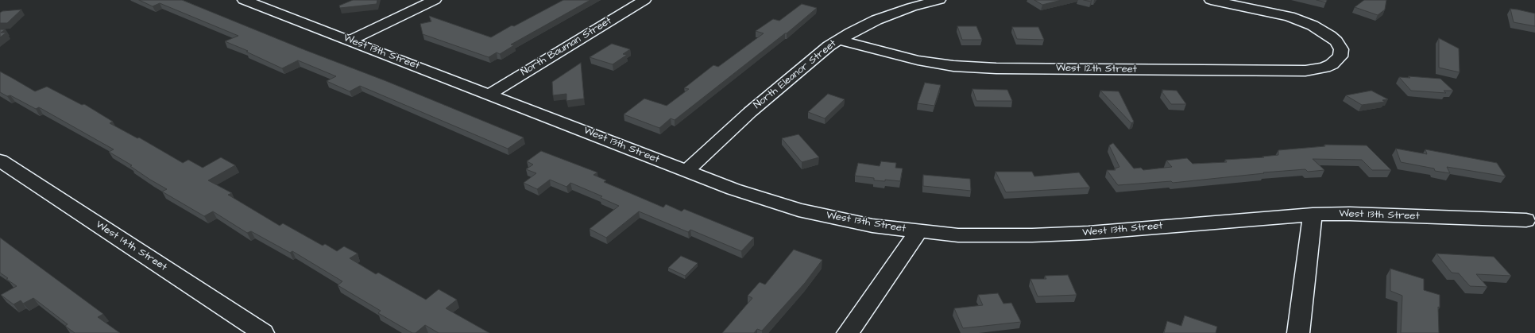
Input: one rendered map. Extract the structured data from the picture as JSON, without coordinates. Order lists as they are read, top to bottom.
{
  "streets": {
    "street": [
      "North Bauman Street",
      "West 13th Street",
      "West 12th Street",
      "North Eleanor Street",
      "West 14th Street"
    ]
  },
  "crossings": [
    ["North Bauman Street", "West 13th Street"],
    ["West 13th Street", "North Eleanor Street"],
    ["West 12th Street", "North Eleanor Street"]
  ]
}
